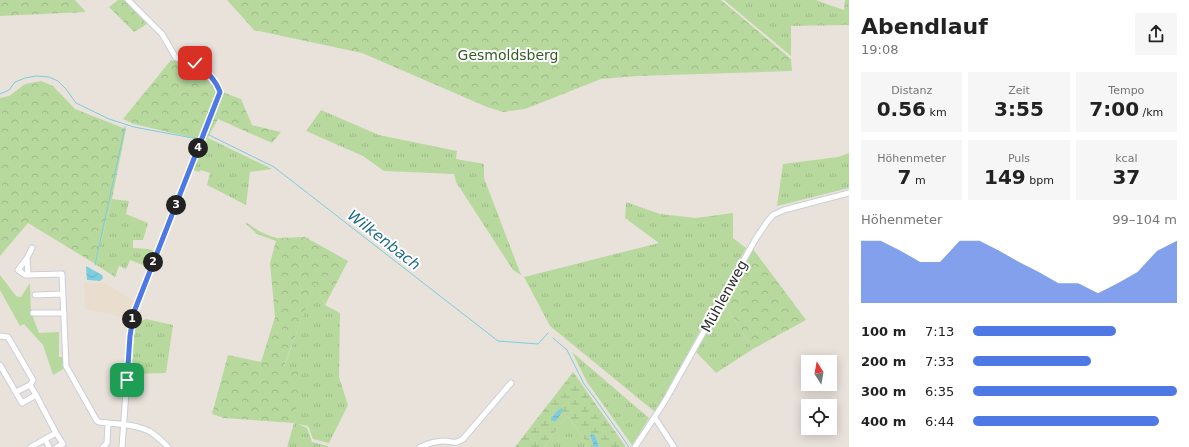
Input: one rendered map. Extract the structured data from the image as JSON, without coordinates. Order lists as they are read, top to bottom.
{
  "streets": {
    "street": ["Mühlenweg"]
  },
  "water": ["Wilkenbach"],
  "parks": ["Gesmoldsberg"],
  "north": "top",
  "page": {
    "heading": ["Abendlauf", "19:08"],
    "stats": [
      ["Distanz", "0.56 km"],
      ["Zeit", "3:55"],
      ["Tempo", "7:00 /km"],
      ["Höhenmeter", "7 m"],
      ["Puls", "149 bpm"],
      ["kcal", "37"]
    ],
    "pins": [
      "4",
      "3",
      "2",
      "1"
    ],
    "chart": ["Höhenmeter", "99–104 m"],
    "list": [
      {
        "name": "100 m",
        "note": "7:13"
      },
      {
        "name": "200 m",
        "note": "7:33"
      },
      {
        "name": "300 m",
        "note": "6:35"
      },
      {
        "name": "400 m",
        "note": "6:44"
      }
    ]
  }
}
